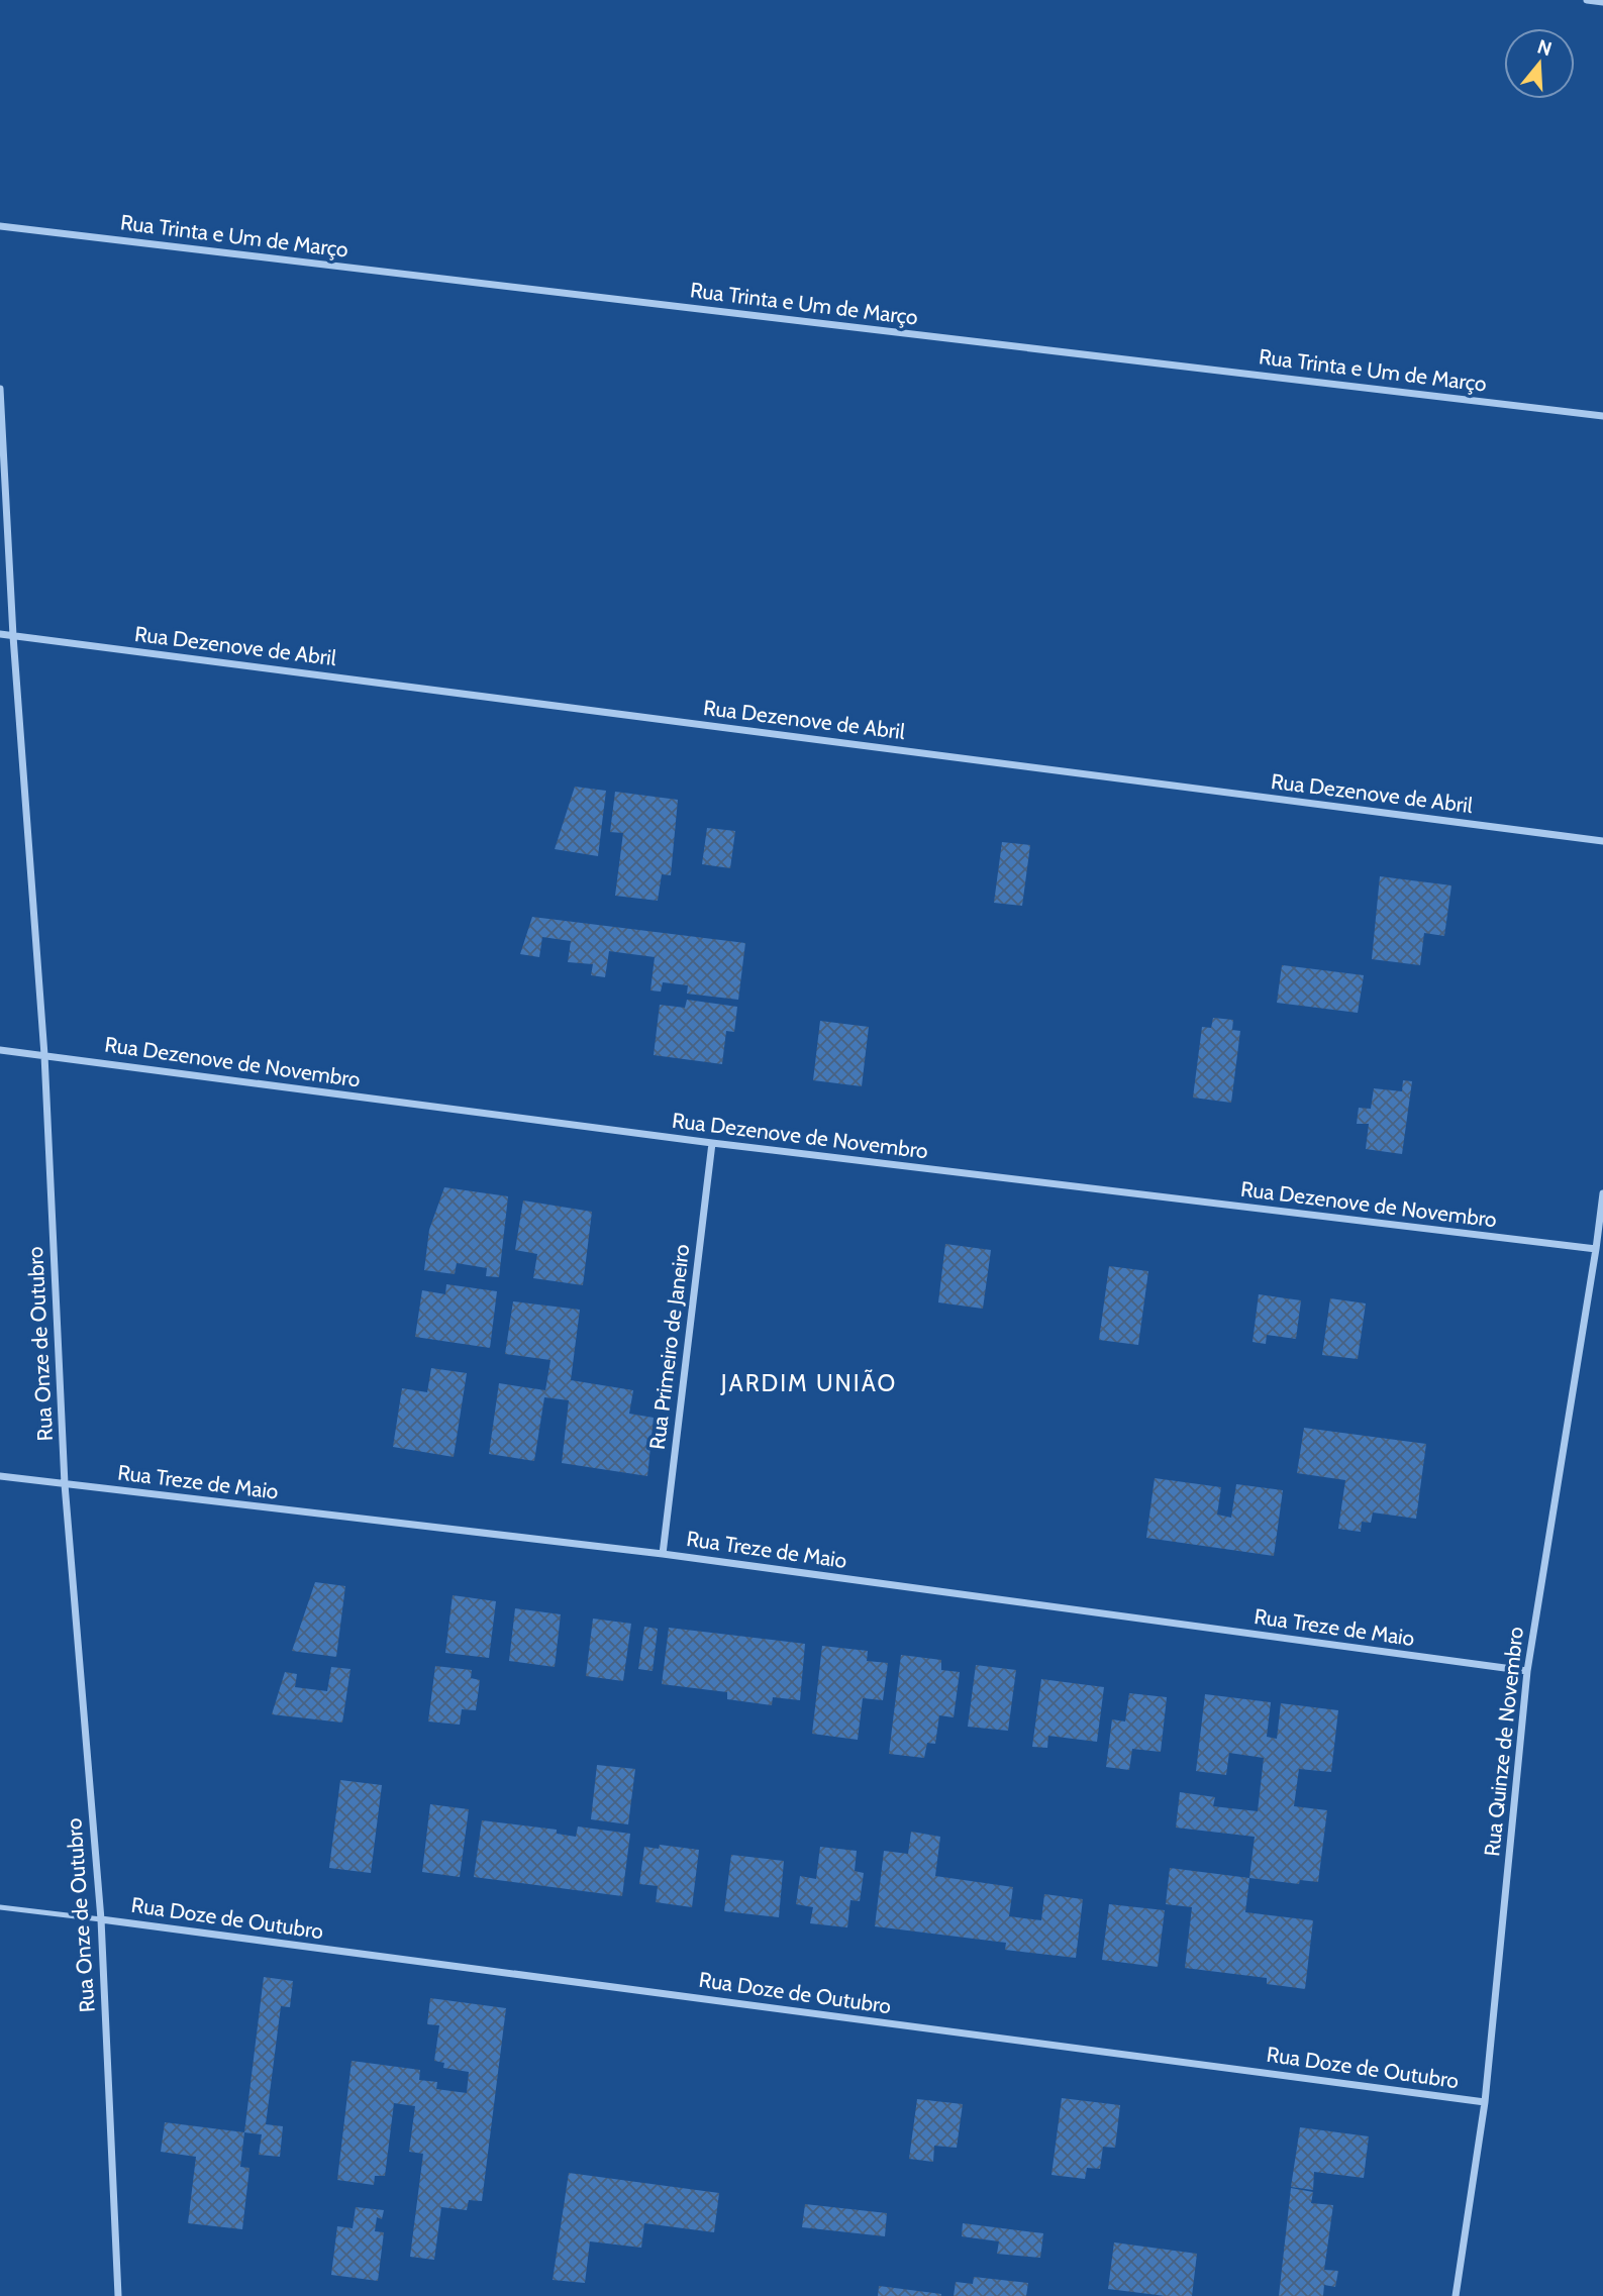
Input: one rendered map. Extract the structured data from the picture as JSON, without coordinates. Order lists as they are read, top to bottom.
{
  "streets": {
    "street": [
      "Rua Trinta e Um de Março",
      "Rua Dezenove de Abril",
      "Rua Dezenove de Novembro",
      "Rua Onze de Outubro",
      "Rua Primeiro de Janeiro",
      "Rua Treze de Maio",
      "Rua Quinze de Novembro",
      "Rua Doze de Outubro"
    ]
  },
  "crossings": [
    ["Rua Dezenove de Abril", "Rua Onze de Outubro"],
    ["Rua Dezenove de Novembro", "Rua Onze de Outubro"],
    ["Rua Dezenove de Novembro", "Rua Primeiro de Janeiro"],
    ["Rua Dezenove de Novembro", "Rua Quinze de Novembro"],
    ["Rua Onze de Outubro", "Rua Treze de Maio"],
    ["Rua Onze de Outubro", "Rua Doze de Outubro"],
    ["Rua Primeiro de Janeiro", "Rua Treze de Maio"],
    ["Rua Treze de Maio", "Rua Quinze de Novembro"],
    ["Rua Quinze de Novembro", "Rua Doze de Outubro"]
  ],
  "districts": ["JARDIM UNIÃO"],
  "north": "top"
}
